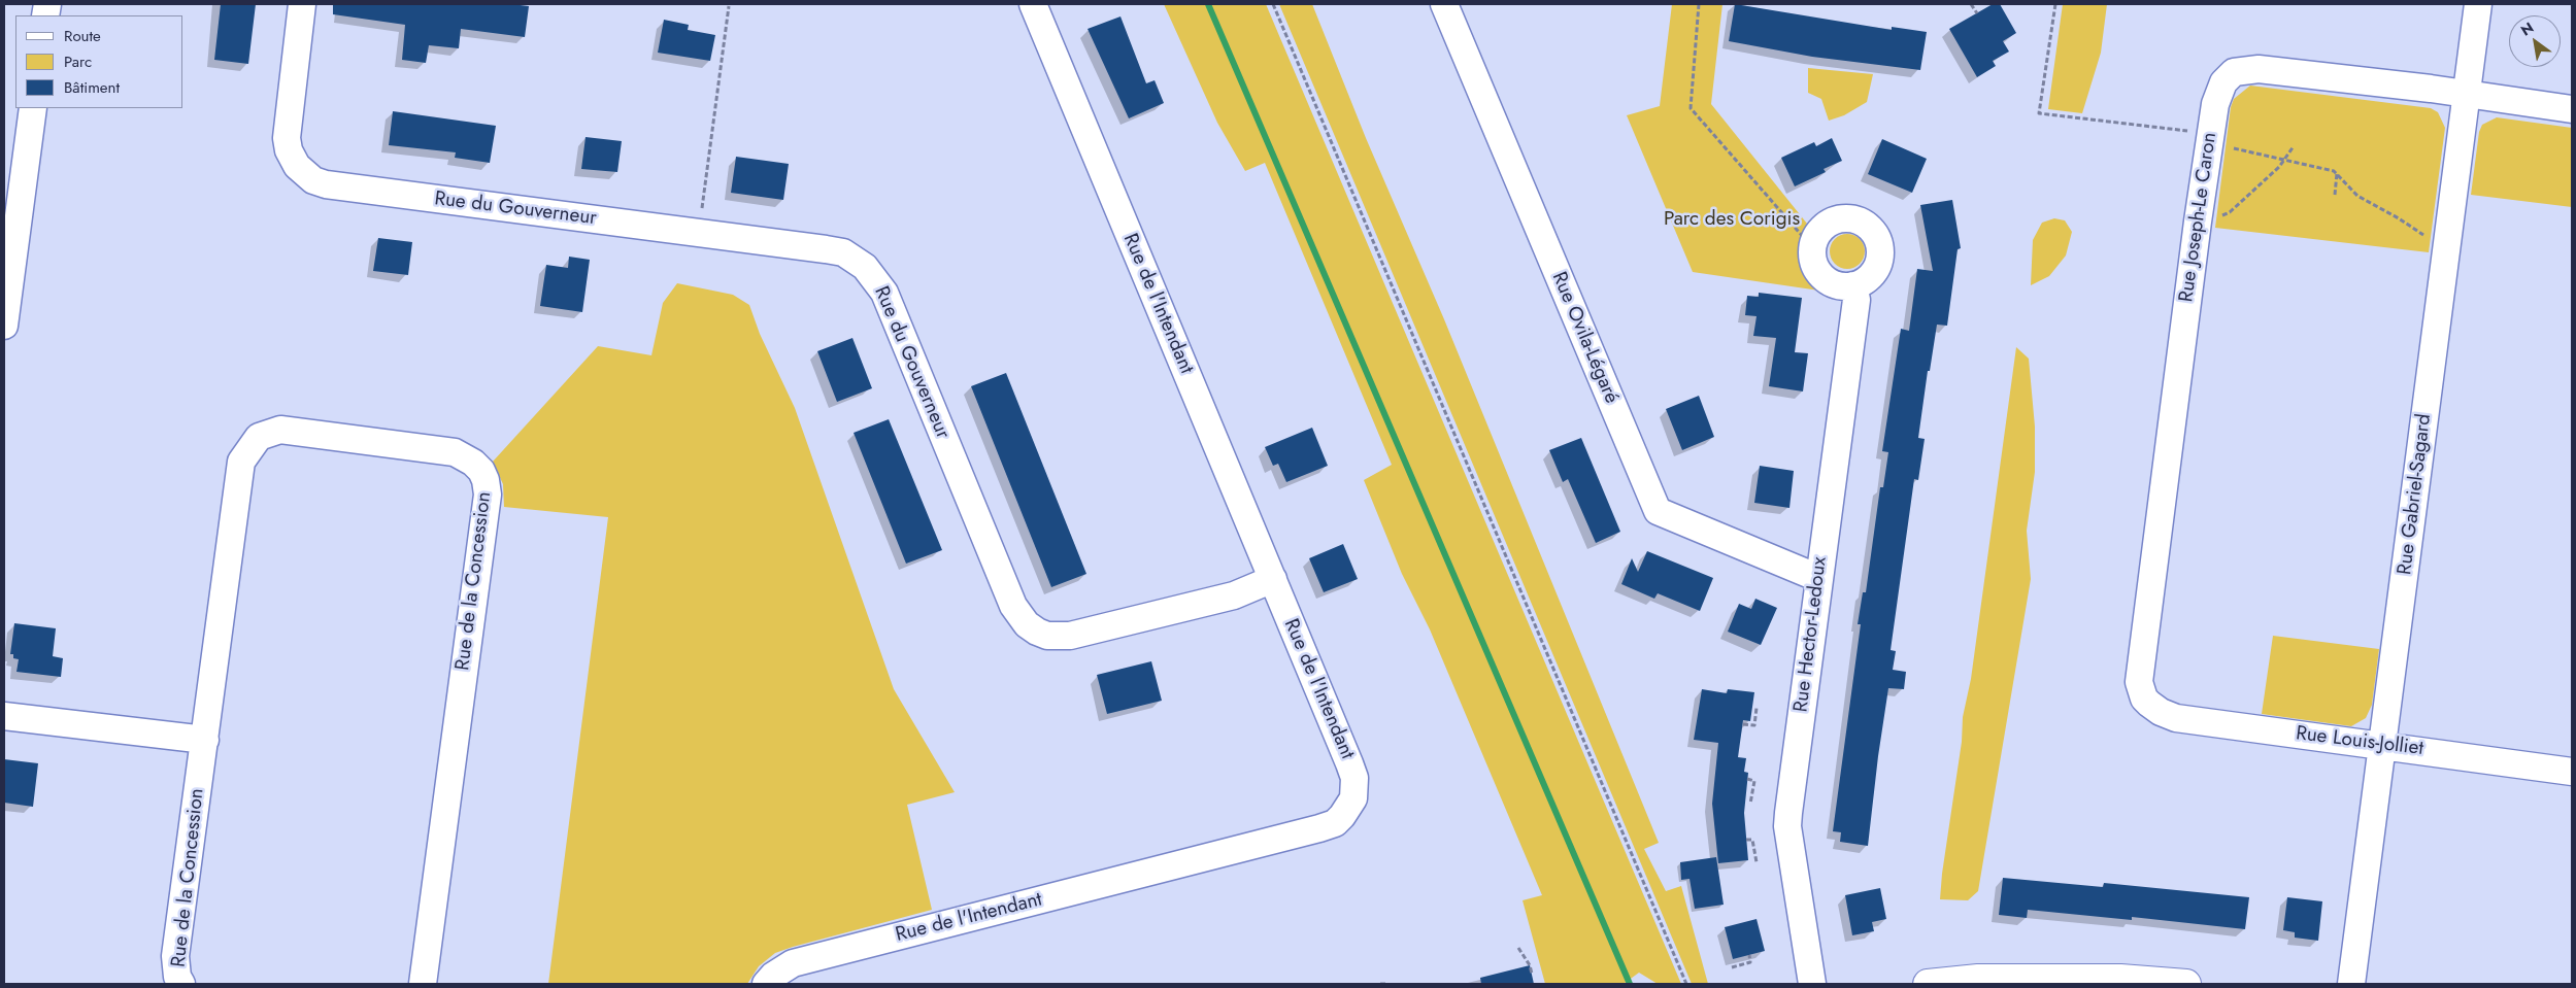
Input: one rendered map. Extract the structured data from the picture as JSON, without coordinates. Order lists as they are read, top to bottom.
{
  "streets": {
    "street": [
      "Rue du Gouverneur",
      "Rue Joseph-Le Caron",
      "Rue de l'Intendant",
      "Rue Ovila-Légaré",
      "Rue Gabriel-Sagard",
      "Rue de la Concession",
      "Rue Hector-Ledoux",
      "Rue Louis-Jolliet"
    ]
  },
  "crossings": [
    ["Rue du Gouverneur", "Rue de l'Intendant"],
    ["Rue Joseph-Le Caron", "Rue Gabriel-Sagard"],
    ["Rue Joseph-Le Caron", "Rue Louis-Jolliet"],
    ["Rue Ovila-Légaré", "Rue Hector-Ledoux"],
    ["Rue Gabriel-Sagard", "Rue Louis-Jolliet"]
  ],
  "parks": ["Parc des Corigis"],
  "legend": ["Route", "Parc", "Bâtiment"],
  "north": "top left"
}
